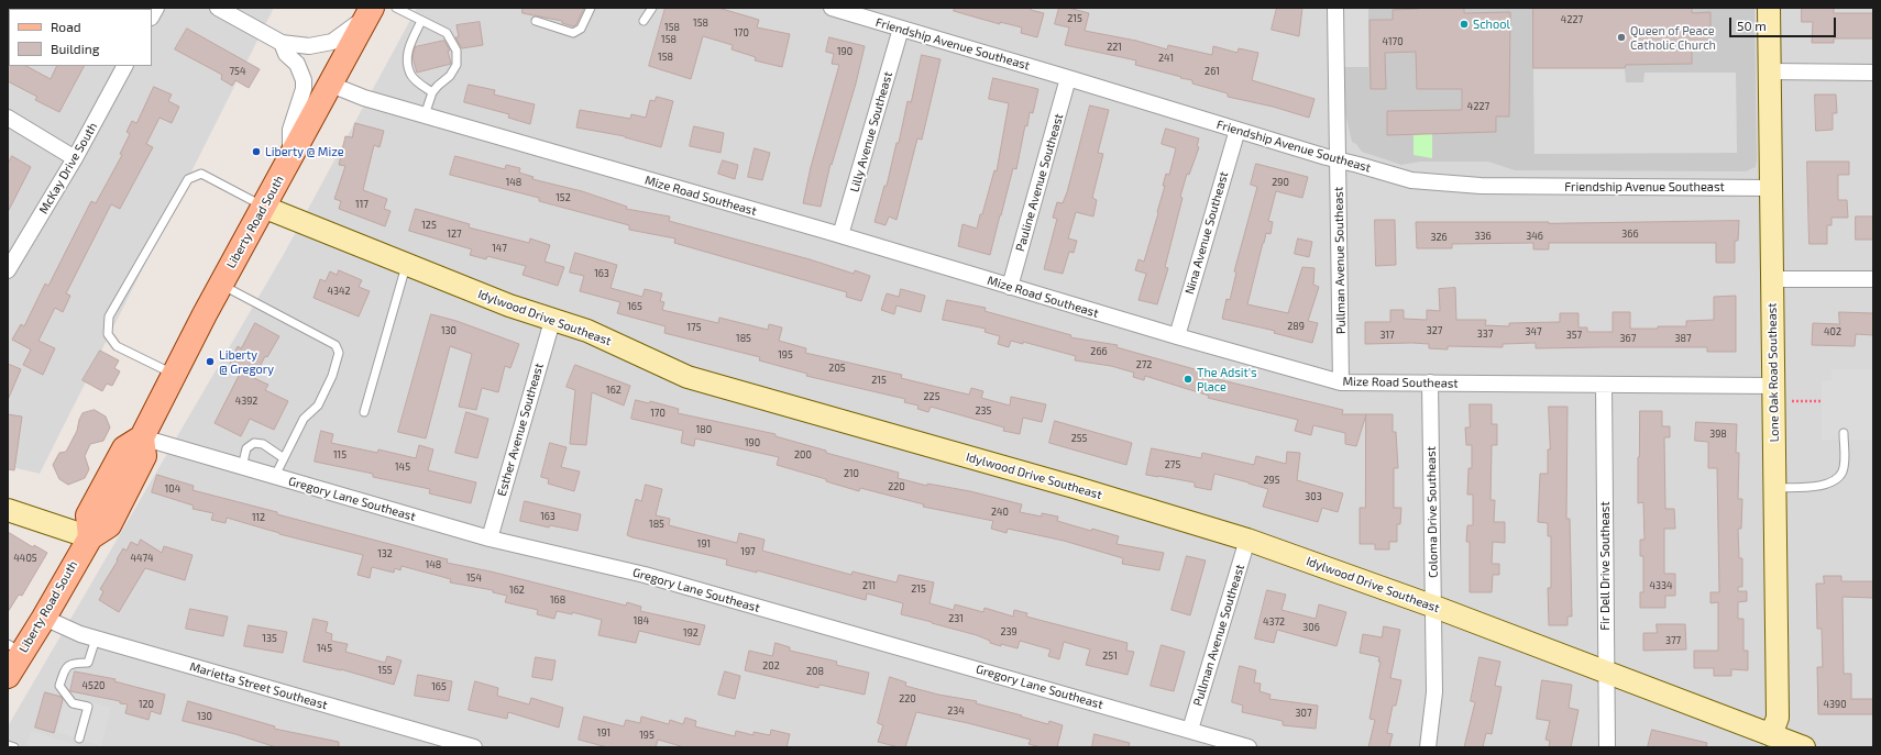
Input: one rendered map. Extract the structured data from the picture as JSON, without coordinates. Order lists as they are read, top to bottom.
{
  "streets": {
    "main road": ["Liberty Road South"],
    "street": [
      "Friendship Avenue Southeast",
      "Lilly Avenue Southeast",
      "McKay Drive South",
      "Pauline Avenue Southeast",
      "Mize Road Southeast",
      "Nina Avenue Southeast",
      "Pullman Avenue Southeast",
      "Idylwood Drive Southeast",
      "Lone Oak Road Southeast",
      "Esther Avenue Southeast",
      "Gregory Lane Southeast",
      "Coloma Drive Southeast",
      "Fir Dell Drive Southeast",
      "Marietta Street Southeast"
    ]
  },
  "crossings": [
    ["Friendship Avenue Southeast", "Lilly Avenue Southeast"],
    ["Friendship Avenue Southeast", "Pauline Avenue Southeast"],
    ["Friendship Avenue Southeast", "Nina Avenue Southeast"],
    ["Friendship Avenue Southeast", "Pullman Avenue Southeast"],
    ["Friendship Avenue Southeast", "Lone Oak Road Southeast"],
    ["Lilly Avenue Southeast", "Mize Road Southeast"],
    ["Pauline Avenue Southeast", "Mize Road Southeast"],
    ["Mize Road Southeast", "Liberty Road South"],
    ["Mize Road Southeast", "Nina Avenue Southeast"],
    ["Mize Road Southeast", "Pullman Avenue Southeast"],
    ["Mize Road Southeast", "Lone Oak Road Southeast"],
    ["Mize Road Southeast", "Coloma Drive Southeast"],
    ["Mize Road Southeast", "Fir Dell Drive Southeast"],
    ["Liberty Road South", "Idylwood Drive Southeast"],
    ["Liberty Road South", "Gregory Lane Southeast"],
    ["Liberty Road South", "Marietta Street Southeast"],
    ["Pullman Avenue Southeast", "Idylwood Drive Southeast"],
    ["Pullman Avenue Southeast", "Gregory Lane Southeast"],
    ["Idylwood Drive Southeast", "Lone Oak Road Southeast"],
    ["Idylwood Drive Southeast", "Esther Avenue Southeast"],
    ["Idylwood Drive Southeast", "Coloma Drive Southeast"],
    ["Idylwood Drive Southeast", "Fir Dell Drive Southeast"],
    ["Esther Avenue Southeast", "Gregory Lane Southeast"]
  ],
  "places": [
    "School",
    "Queen of Peace Catholic Church",
    "Liberty @ Mize",
    "Liberty @ Gregory",
    "The Adsit's Place"
  ],
  "house_numbers": [
    "215",
    "4227",
    "158",
    "158",
    "170",
    "158",
    "4170",
    "221",
    "190",
    "158",
    "241",
    "754",
    "261",
    "4227",
    "148",
    "290",
    "152",
    "117",
    "125",
    "127",
    "366",
    "336",
    "346",
    "326",
    "147",
    "163",
    "4342",
    "165",
    "289",
    "175",
    "130",
    "327",
    "347",
    "402",
    "337",
    "317",
    "357",
    "185",
    "367",
    "387",
    "266",
    "195",
    "272",
    "205",
    "215",
    "162",
    "225",
    "4392",
    "235",
    "170",
    "180",
    "398",
    "255",
    "190",
    "115",
    "200",
    "275",
    "145",
    "210",
    "295",
    "220",
    "104",
    "303",
    "240",
    "163",
    "112",
    "185",
    "191",
    "197",
    "132",
    "4405",
    "4474",
    "148",
    "154",
    "211",
    "4334",
    "215",
    "162",
    "168",
    "231",
    "184",
    "4372",
    "306",
    "239",
    "192",
    "135",
    "377",
    "145",
    "251",
    "202",
    "155",
    "208",
    "4520",
    "165",
    "220",
    "120",
    "4390",
    "234",
    "307",
    "130",
    "191",
    "195"
  ],
  "legend": ["Road", "Building"],
  "scale_bar": "50 m"
}
